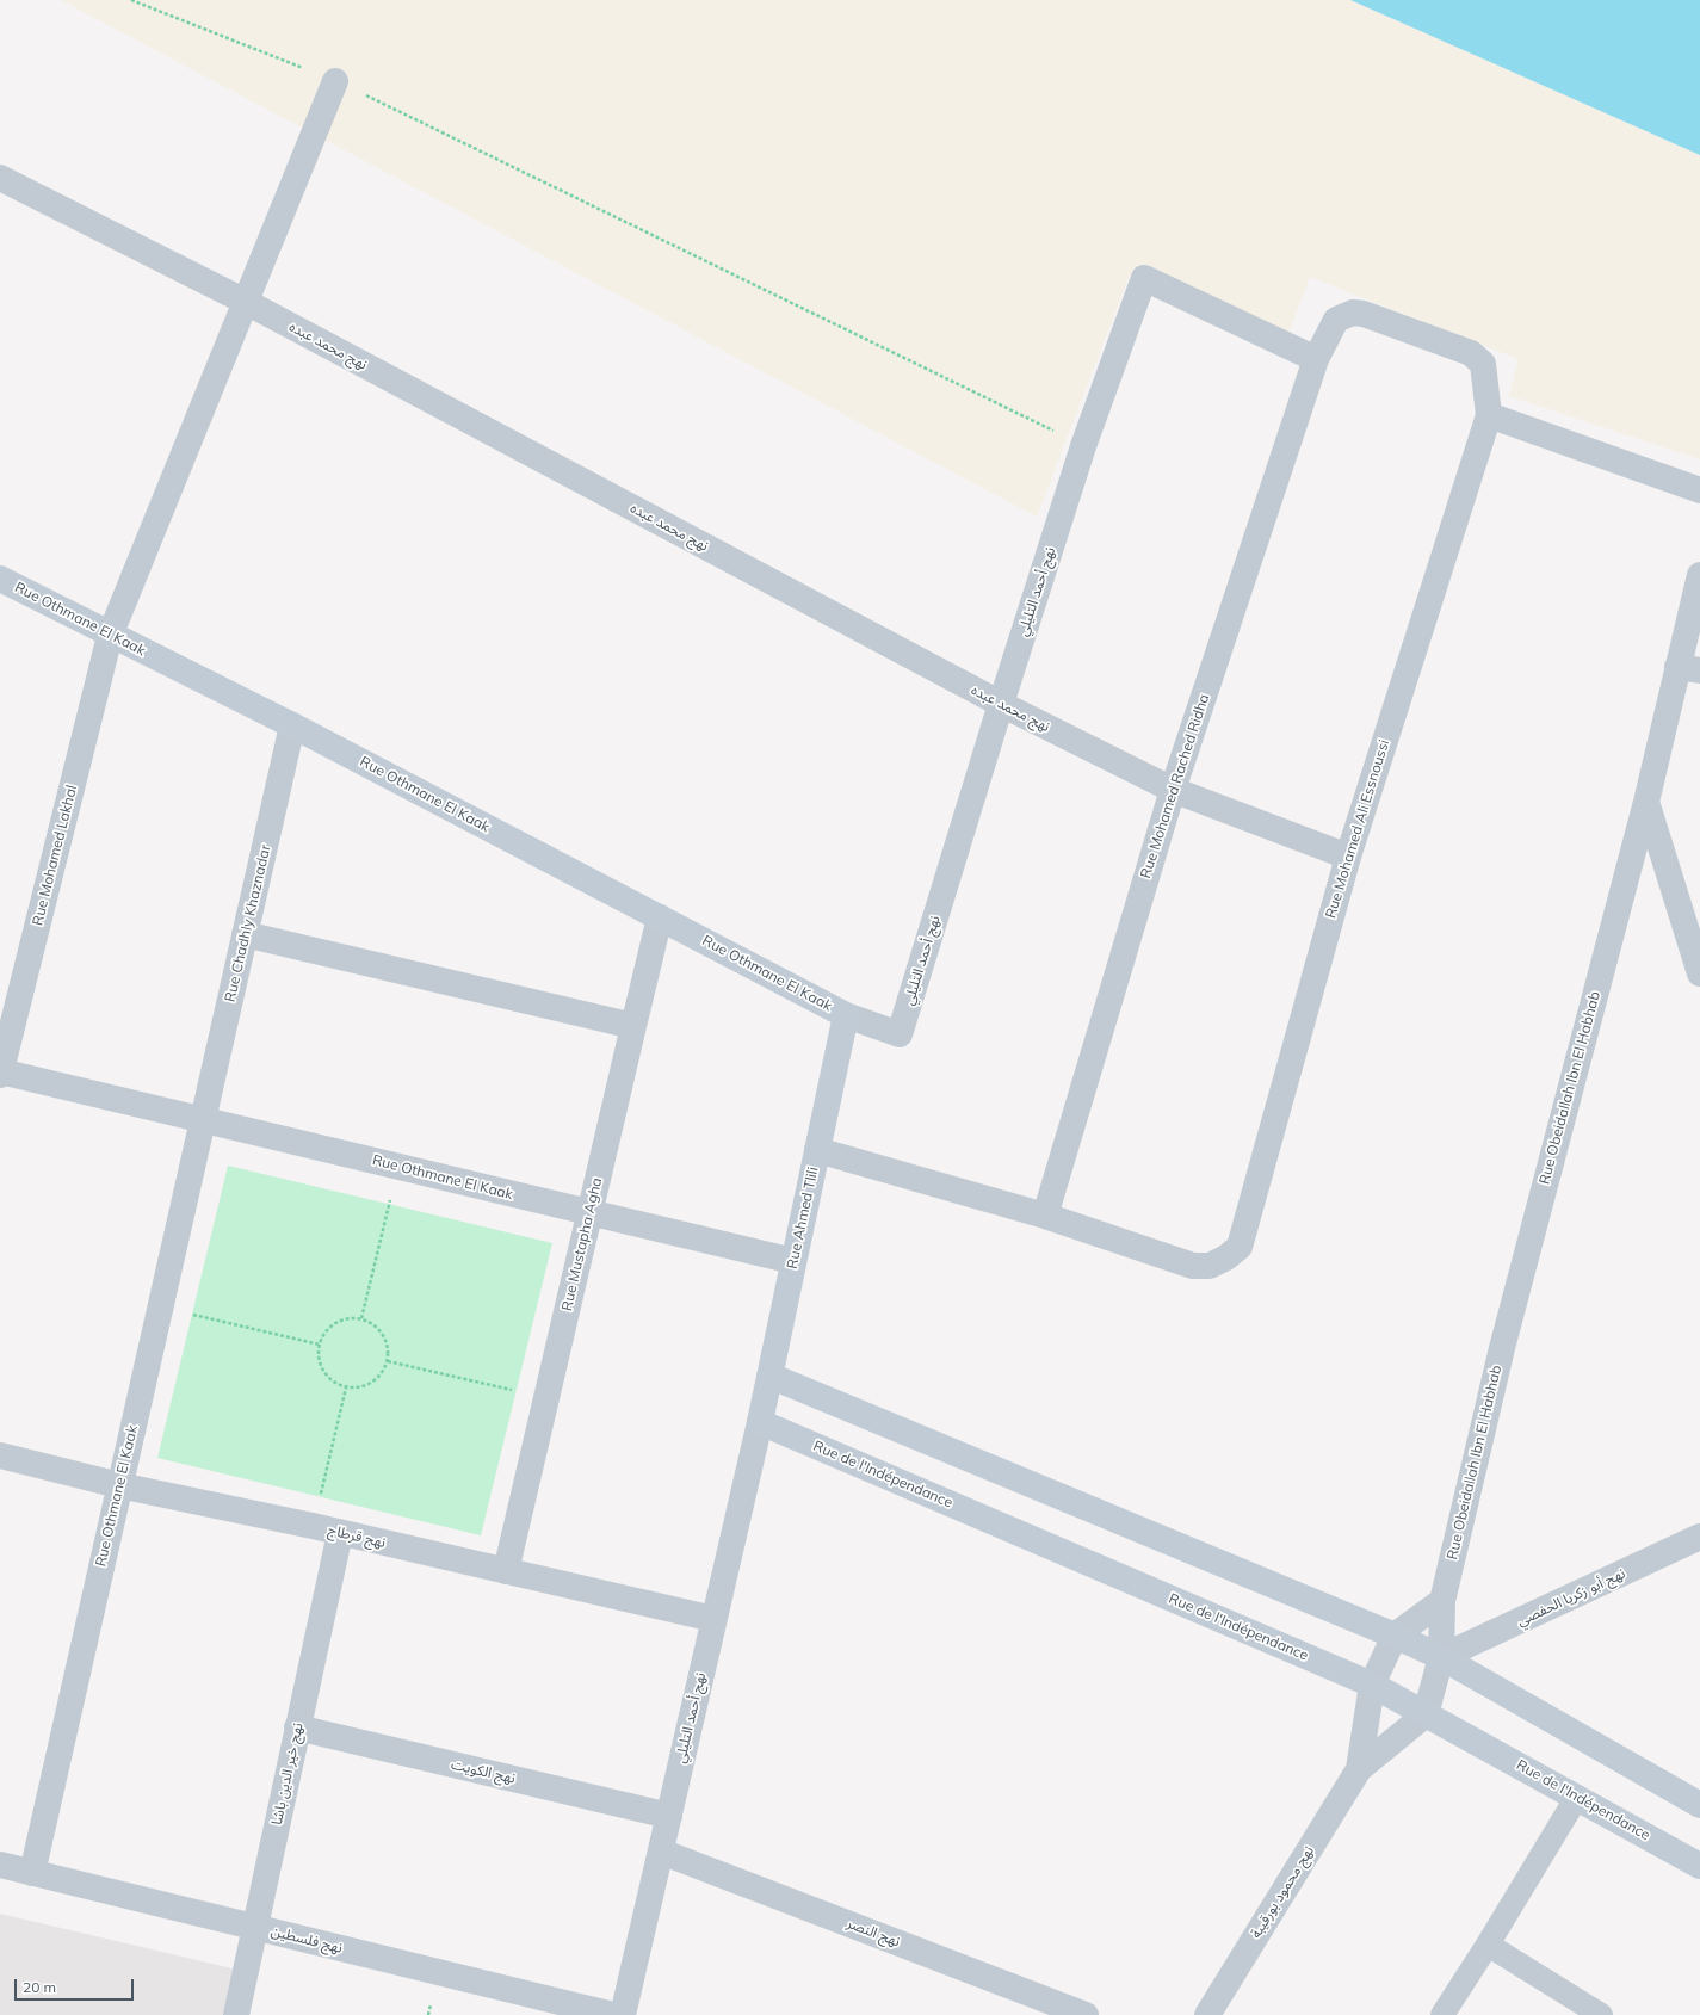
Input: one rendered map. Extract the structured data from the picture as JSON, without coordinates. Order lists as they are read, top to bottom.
{
  "streets": {
    "street": [
      "نهج محمد عبده",
      "نهج أحمد التليلي",
      "Rue Othmane El Kaak",
      "Rue Mohamed Rached Ridha",
      "Rue Mohamed Ali Essnoussi",
      "Rue Mohamed Lakhal",
      "Rue Chadhly Khaznadar",
      "Rue Obeidallah Ibn El Habhab",
      "Rue Ahmed Tlili",
      "Rue Mustapha Agha",
      "Rue de l'Indépendance",
      "نهج قرطاج",
      "نهج أبو زكريا الحفصي",
      "نهج الكويت",
      "نهج خير الدين باشا",
      "نهج محمود بورقيبة",
      "نهج النصر",
      "نهج فلسطين"
    ]
  },
  "crossings": [
    ["نهج محمد عبده", "نهج أحمد التليلي"],
    ["نهج محمد عبده", "Rue Mohamed Rached Ridha"],
    ["نهج محمد عبده", "Rue Mohamed Ali Essnoussi"],
    ["نهج محمد عبده", "Rue Mohamed Lakhal"],
    ["نهج أحمد التليلي", "Rue Othmane El Kaak"],
    ["نهج أحمد التليلي", "Rue Mohamed Rached Ridha"],
    ["نهج أحمد التليلي", "Rue Ahmed Tlili"],
    ["نهج أحمد التليلي", "Rue de l'Indépendance"],
    ["نهج أحمد التليلي", "نهج قرطاج"],
    ["نهج أحمد التليلي", "نهج الكويت"],
    ["نهج أحمد التليلي", "نهج النصر"],
    ["Rue Othmane El Kaak", "Rue Mohamed Lakhal"],
    ["Rue Othmane El Kaak", "Rue Chadhly Khaznadar"],
    ["Rue Othmane El Kaak", "Rue Ahmed Tlili"],
    ["Rue Othmane El Kaak", "Rue Mustapha Agha"],
    ["Rue Othmane El Kaak", "نهج قرطاج"],
    ["Rue Othmane El Kaak", "نهج فلسطين"],
    ["Rue Mohamed Rached Ridha", "Rue Mohamed Ali Essnoussi"],
    ["Rue Obeidallah Ibn El Habhab", "Rue de l'Indépendance"],
    ["Rue Obeidallah Ibn El Habhab", "نهج أبو زكريا الحفصي"],
    ["Rue Ahmed Tlili", "Rue de l'Indépendance"],
    ["Rue Mustapha Agha", "نهج قرطاج"],
    ["نهج قرطاج", "نهج خير الدين باشا"],
    ["نهج الكويت", "نهج خير الدين باشا"],
    ["نهج خير الدين باشا", "نهج فلسطين"]
  ],
  "scale_bar": "20 m"
}
